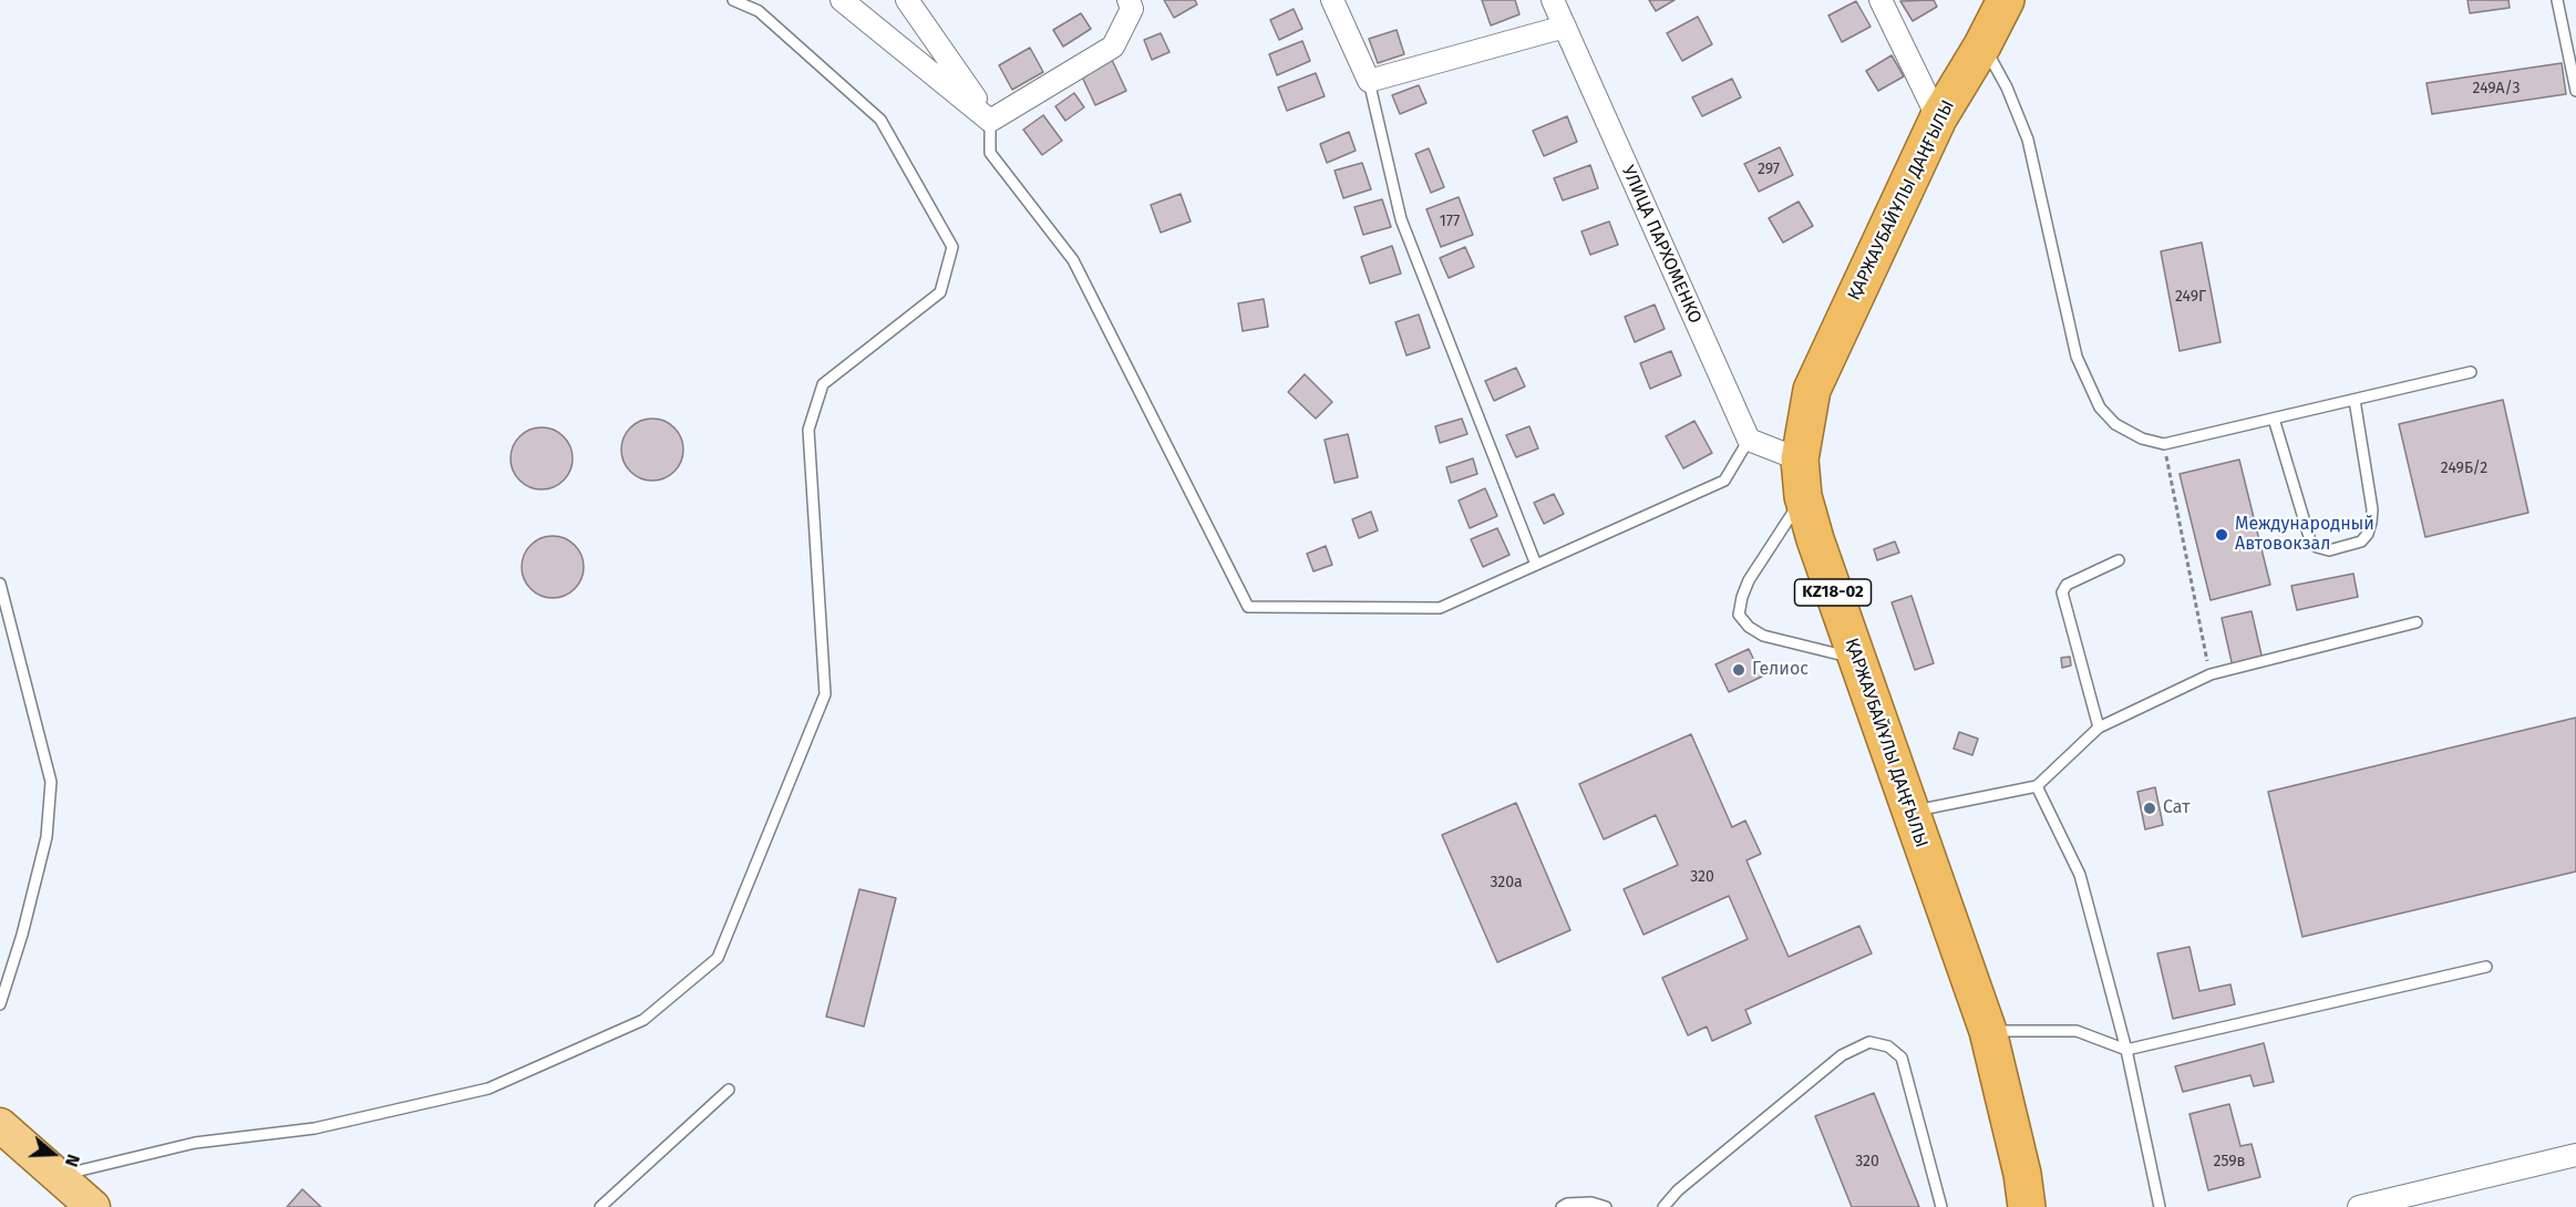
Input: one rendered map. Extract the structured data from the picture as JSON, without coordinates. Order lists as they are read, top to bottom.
{
  "streets": {
    "highway": ["ҚАРЖАУБАЙҰЛЫ ДАҢҒЫЛЫ", "KZ18-02"],
    "street": ["УЛИЦА ПАРХОМЕНКО"]
  },
  "places": ["Международный Автовокзал", "Гелиос", "Сат"],
  "house_numbers": [
    "249А/3",
    "297",
    "177",
    "249Г",
    "249Б/2",
    "320",
    "320а",
    "320",
    "259в"
  ],
  "north": "right"
}
